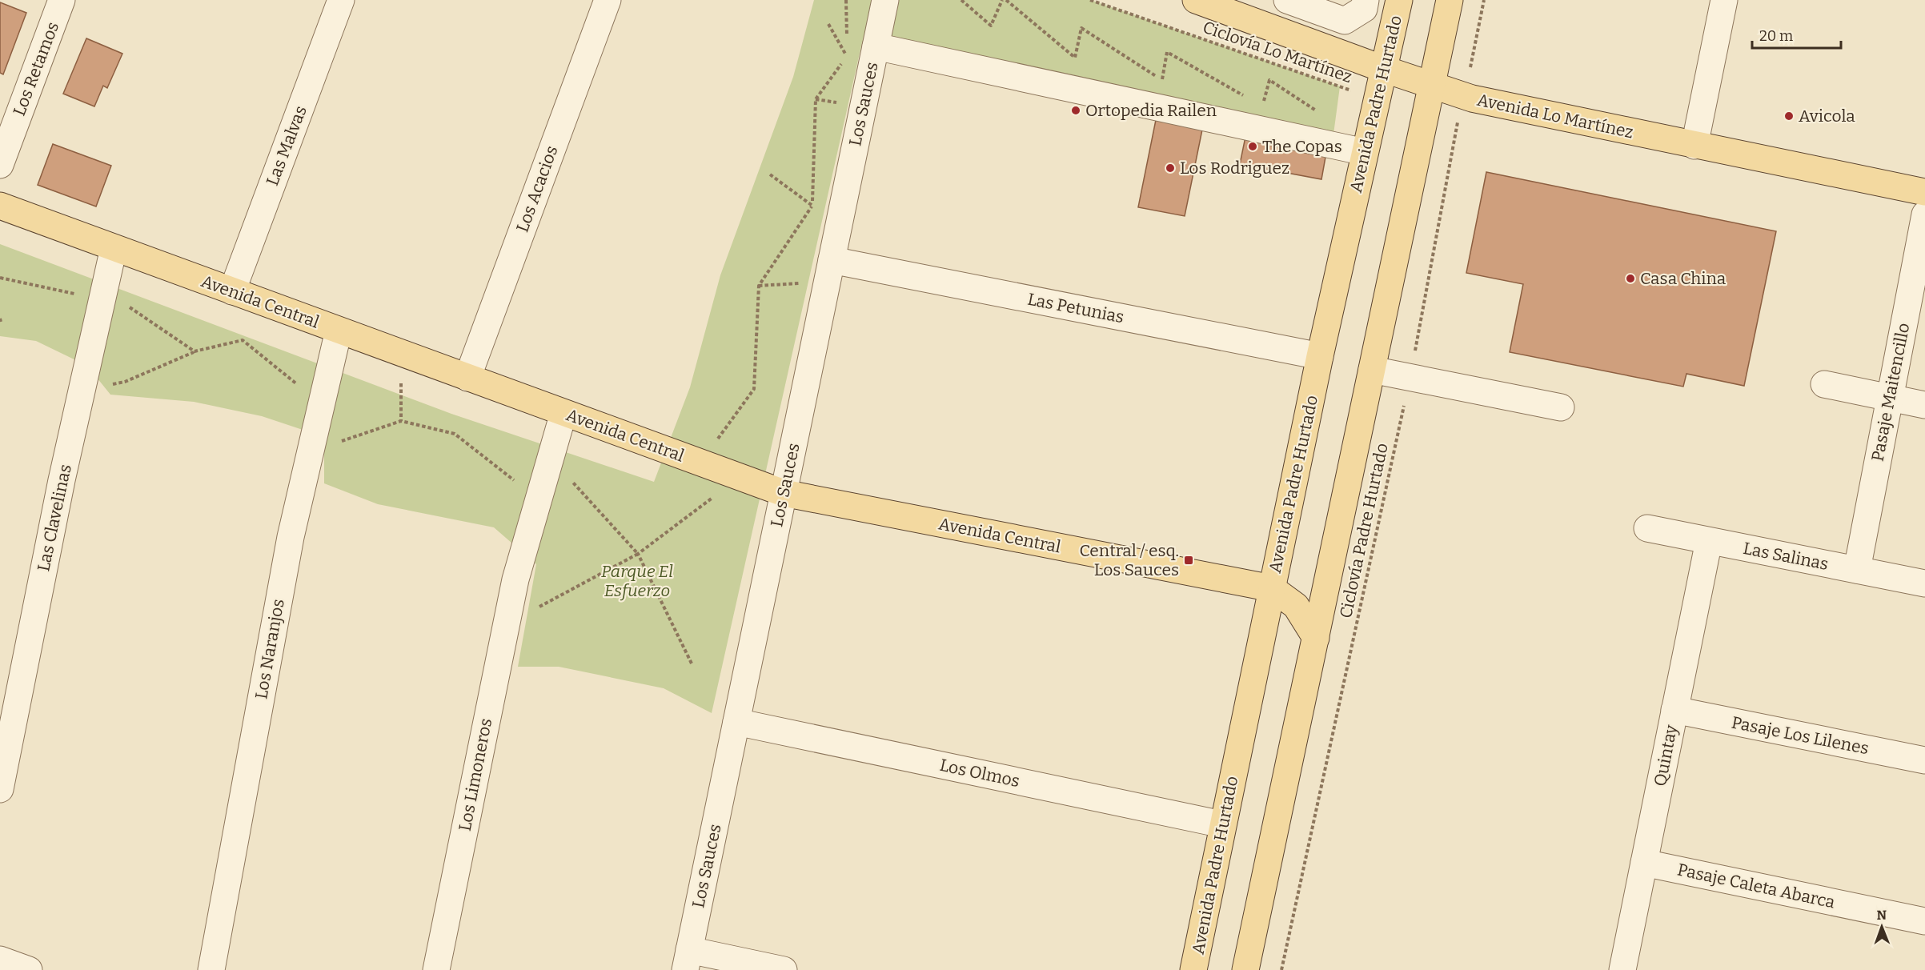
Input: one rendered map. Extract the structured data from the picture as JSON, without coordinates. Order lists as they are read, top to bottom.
{
  "streets": {
    "main road": ["Avenida Padre Hurtado", "Avenida Lo Martínez", "Avenida Central"],
    "street": [
      "Los Retamos",
      "Los Sauces",
      "Las Malvas",
      "Los Acacios",
      "Las Petunias",
      "Pasaje Maitencillo",
      "Las Clavelinas",
      "Las Salinas",
      "Los Naranjos",
      "Pasaje Los Lilenes",
      "Quintay",
      "Los Olmos",
      "Los Limoneros",
      "Pasaje Caleta Abarca"
    ],
    "path": ["Ciclovía Lo Martínez", "Ciclovía Padre Hurtado"]
  },
  "crossings": [
    ["Ciclovía Lo Martínez", "Avenida Padre Hurtado"],
    ["Los Sauces", "Avenida Central"],
    ["Los Sauces", "Las Petunias"],
    ["Los Sauces", "Los Olmos"],
    ["Avenida Padre Hurtado", "Avenida Lo Martínez"],
    ["Avenida Padre Hurtado", "Avenida Central"],
    ["Avenida Padre Hurtado", "Las Petunias"],
    ["Avenida Padre Hurtado", "Los Olmos"],
    ["Avenida Lo Martínez", "Ciclovía Padre Hurtado"],
    ["Las Malvas", "Avenida Central"],
    ["Los Acacios", "Avenida Central"],
    ["Avenida Central", "Las Clavelinas"],
    ["Avenida Central", "Los Naranjos"],
    ["Pasaje Maitencillo", "Las Salinas"],
    ["Las Salinas", "Quintay"],
    ["Pasaje Los Lilenes", "Quintay"],
    ["Quintay", "Pasaje Caleta Abarca"]
  ],
  "parks": ["Parque El Esfuerzo"],
  "places": {
    "other": [
      "Ortopedia Railen",
      "Avicola",
      "The Copas",
      "Los Rodriguez",
      "Casa China"
    ],
    "transit": ["Central / esq. Los Sauces"]
  },
  "scale_bar": "20 m",
  "north": "top"
}
